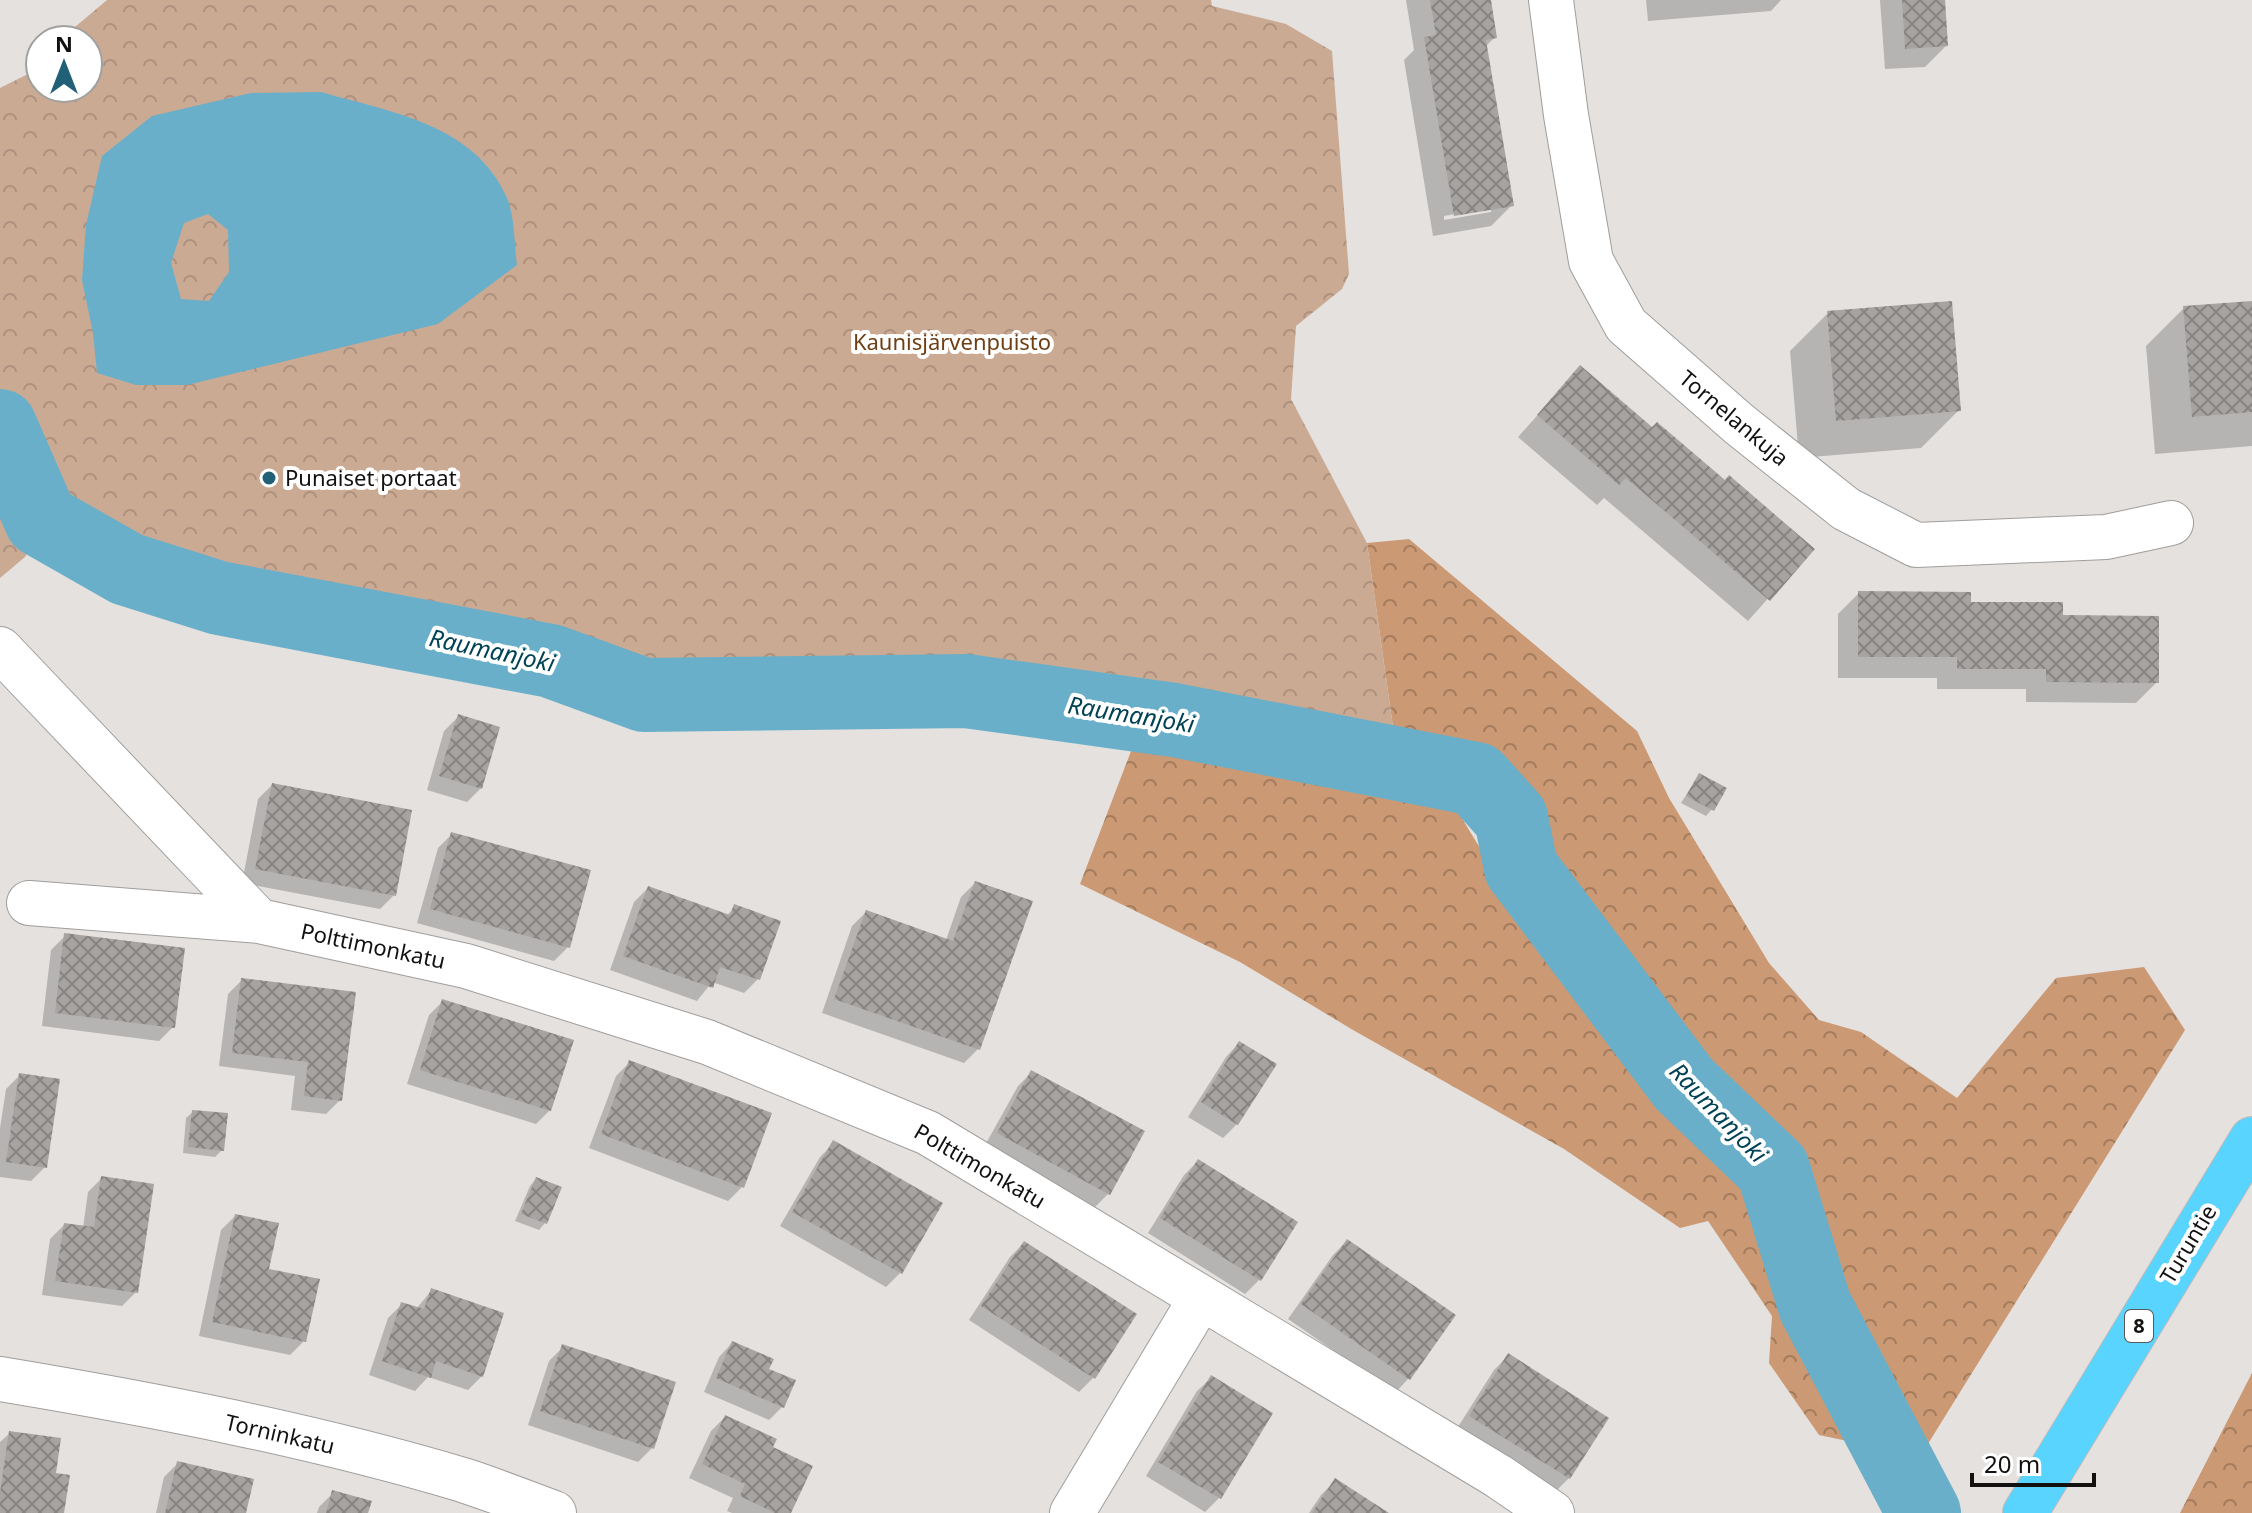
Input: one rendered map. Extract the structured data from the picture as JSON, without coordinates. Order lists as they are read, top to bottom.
{
  "streets": {
    "highway": ["Turuntie", "8"],
    "street": ["Tornelankuja", "Polttimonkatu", "Torninkatu"]
  },
  "water": ["Raumanjoki"],
  "parks": ["Kaunisjärvenpuisto"],
  "places": ["Punaiset portaat"],
  "scale_bar": "20 m",
  "north": "top"
}
